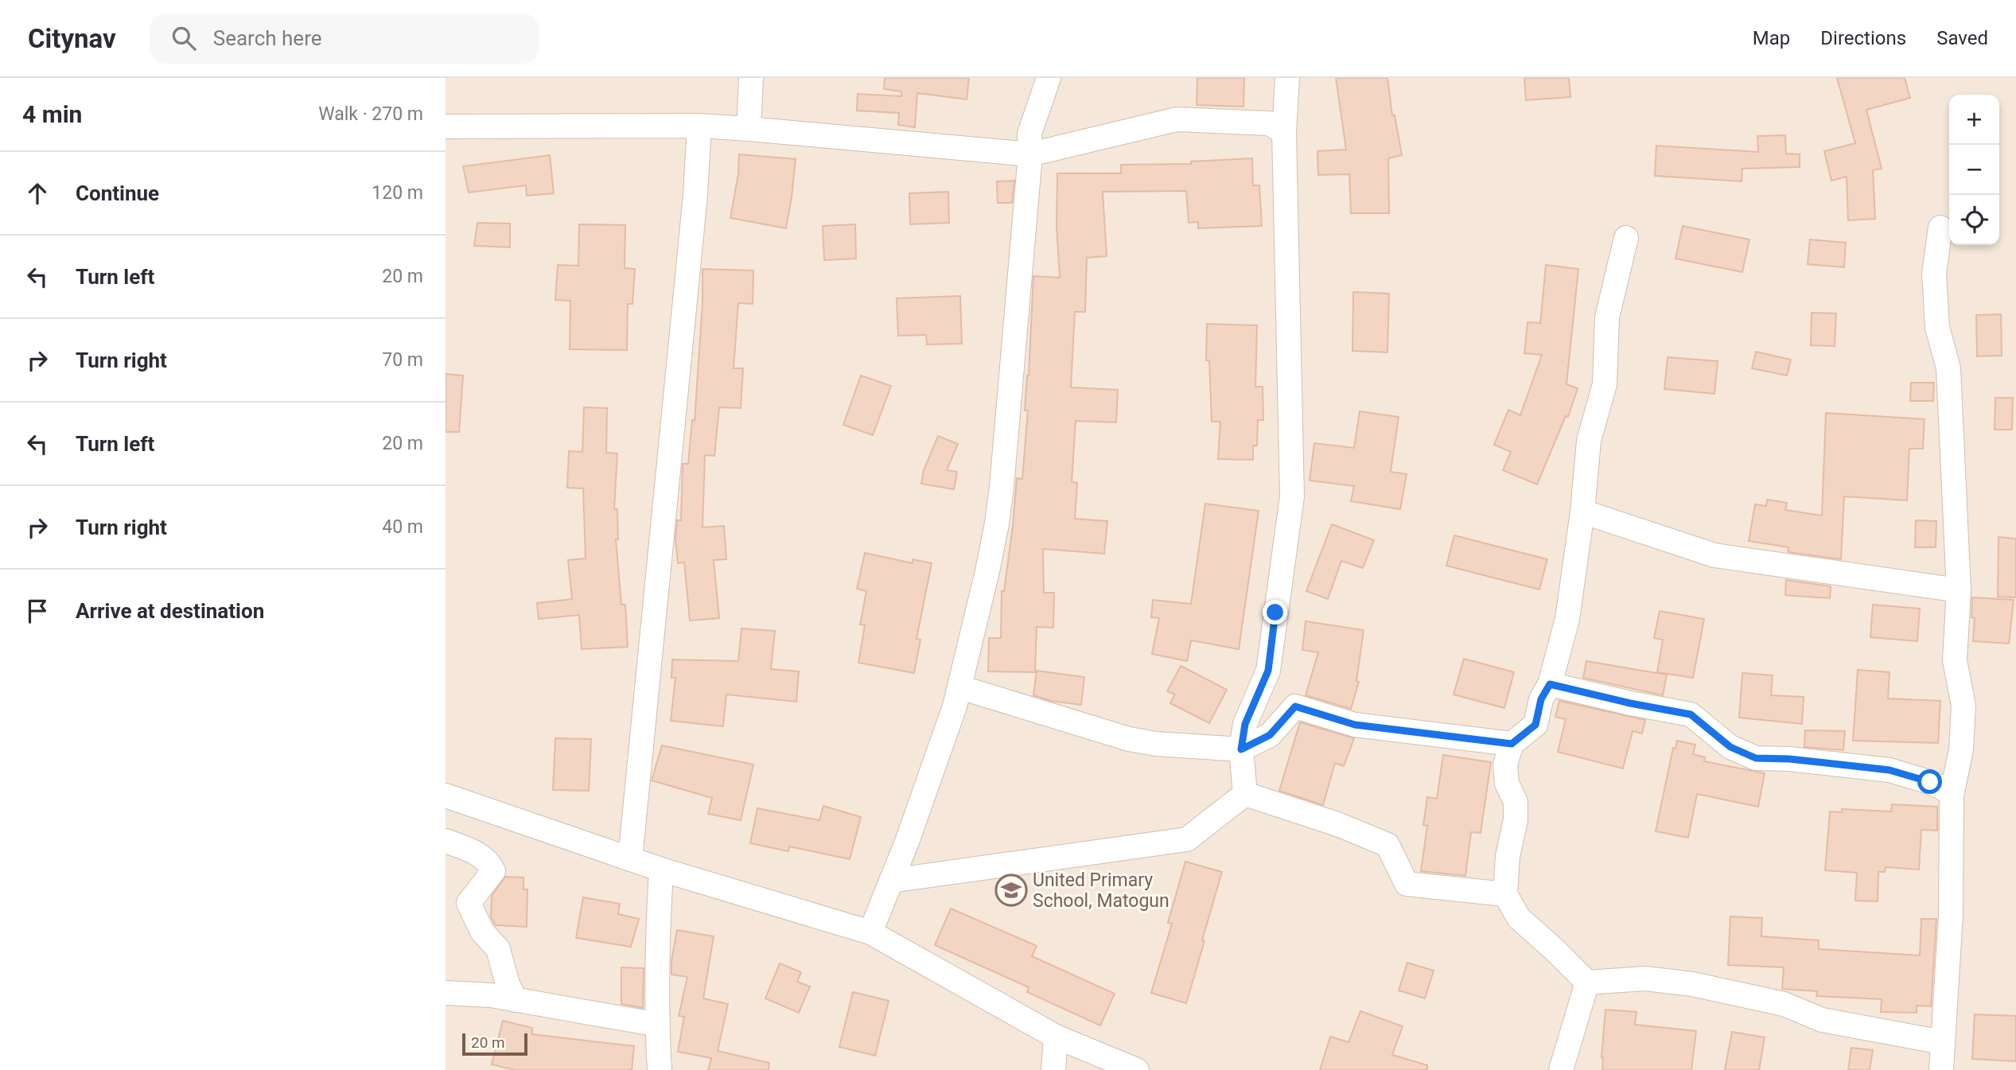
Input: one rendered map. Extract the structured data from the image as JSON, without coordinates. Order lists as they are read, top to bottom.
{
  "places": {
    "school or university": ["United Primary School, Matogun"]
  },
  "scale_bar": "20 m",
  "page": {
    "header": "Citynav",
    "search": "Search here",
    "nav": ["Map", "Directions", "Saved"],
    "heading": ["4 min", "Walk · 270 m"],
    "map_buttons": ["+", "−"],
    "list": [
      ["Continue", "120 m"],
      ["Turn left", "20 m"],
      ["Turn right", "70 m"],
      ["Turn left", "20 m"],
      ["Turn right", "40 m"],
      "Arrive at destination"
    ],
    "scale": "20 m"
  }
}
